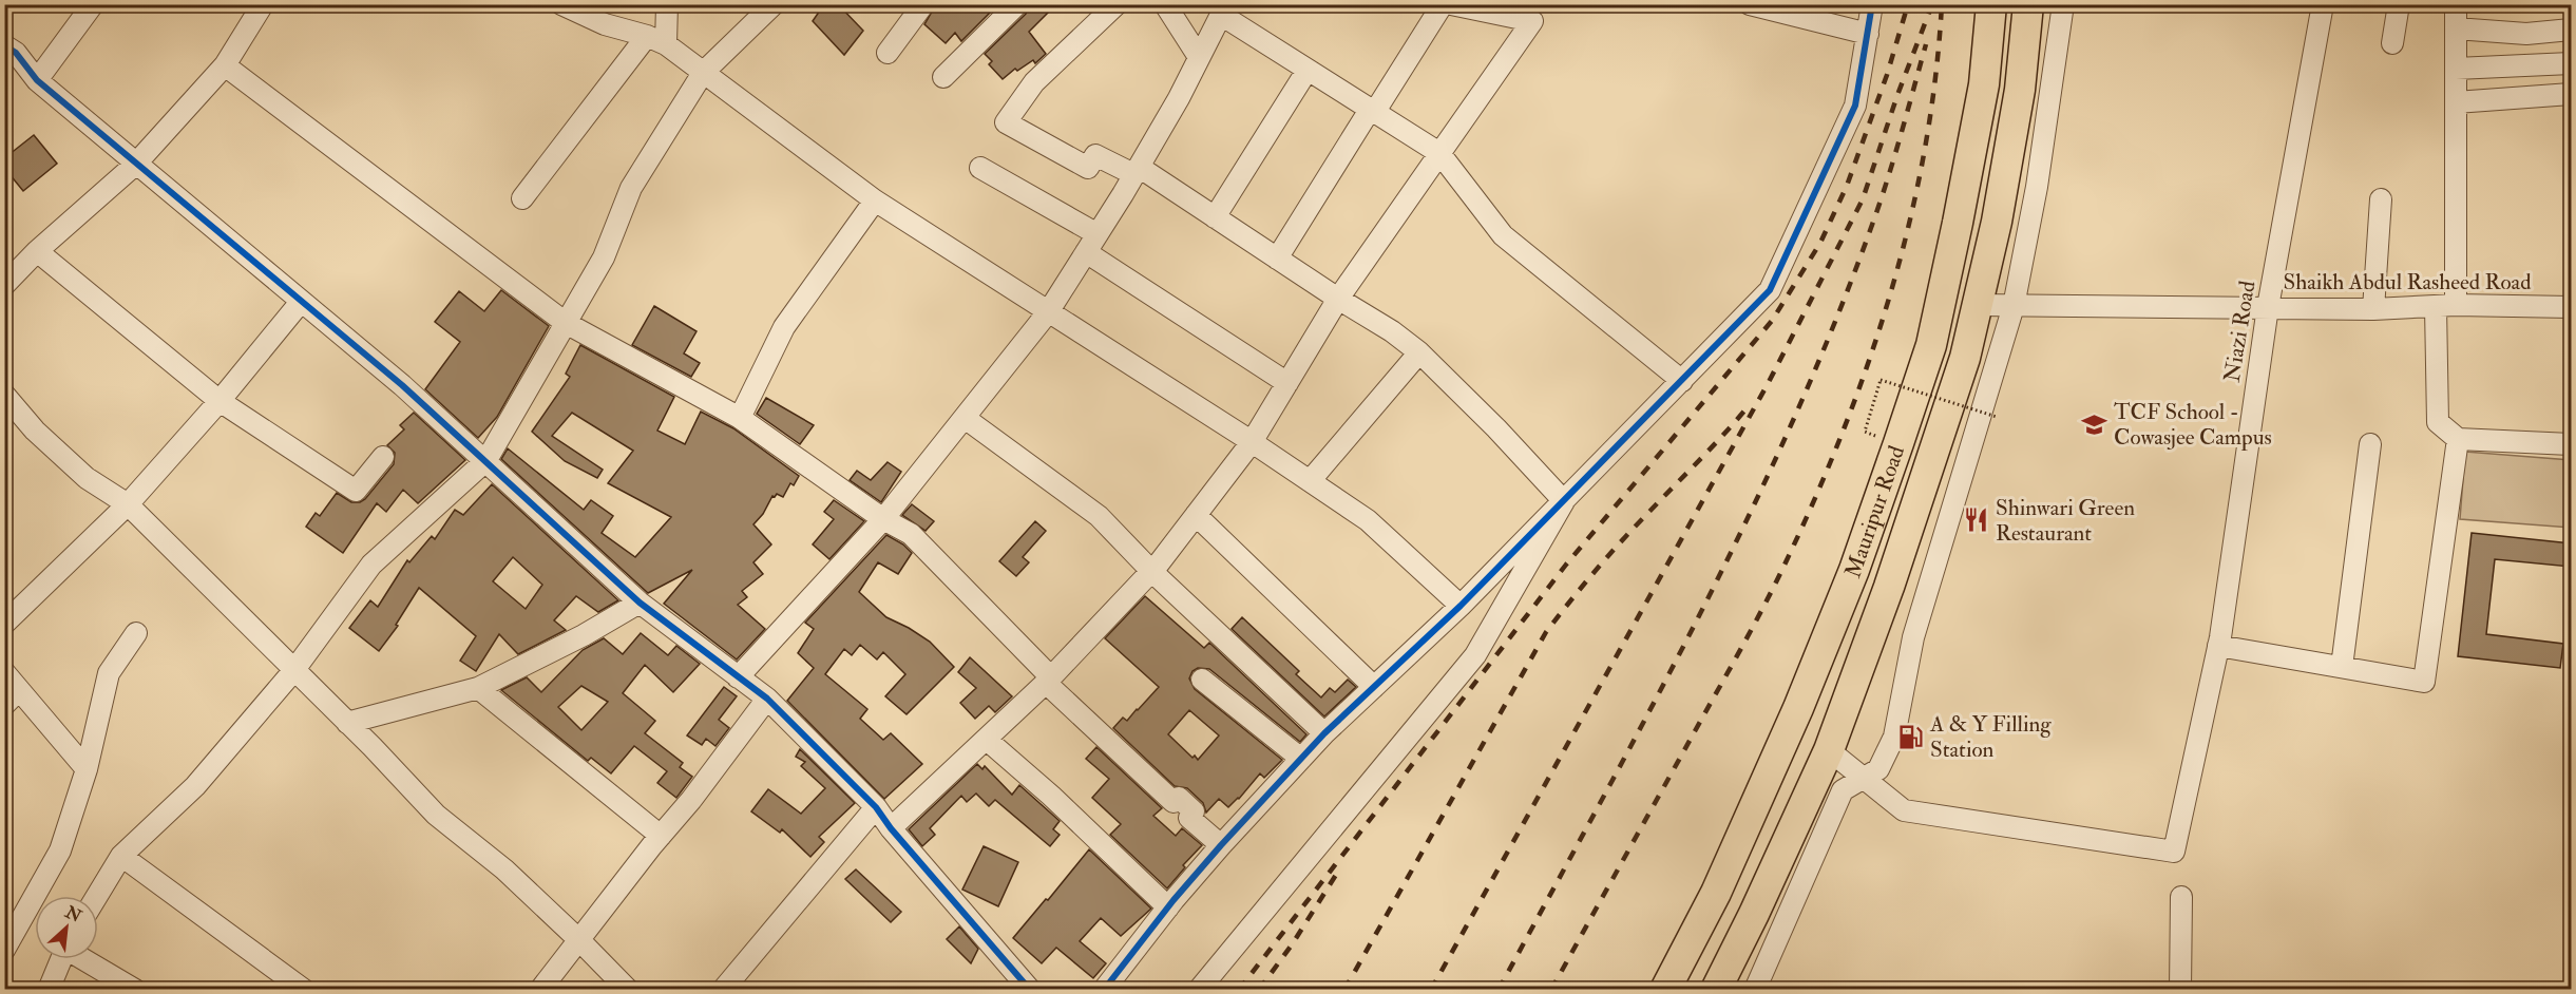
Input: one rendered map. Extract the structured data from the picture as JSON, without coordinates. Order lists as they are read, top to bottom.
{
  "streets": {
    "highway": ["Mauripur Road"],
    "street": ["Shaikh Abdul Rasheed Road", "Niazi Road"]
  },
  "crossings": [
    ["Shaikh Abdul Rasheed Road", "Niazi Road"],
    ["Shaikh Abdul Rasheed Road", "Mauripur Road"]
  ],
  "places": {
    "school or university": ["TCF School - Cowasjee Campus"],
    "restaurant": ["Shinwari Green Restaurant"],
    "fuel station": ["A & Y Filling Station"]
  },
  "north": "top right"
}
